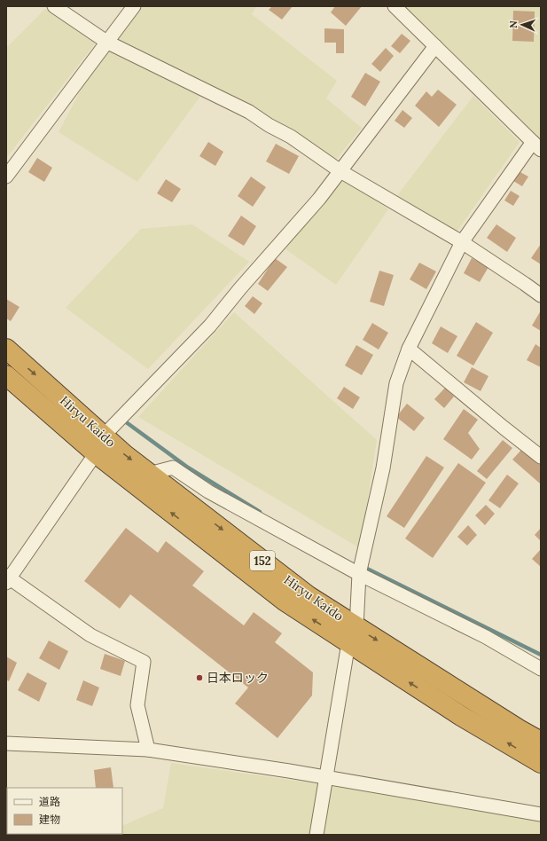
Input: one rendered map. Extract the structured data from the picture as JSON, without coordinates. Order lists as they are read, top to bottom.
{
  "streets": {
    "highway": ["Hiryu Kaido", "152"]
  },
  "places": ["日本ロック"],
  "legend": ["道路", "建物"],
  "north": "left"
}
